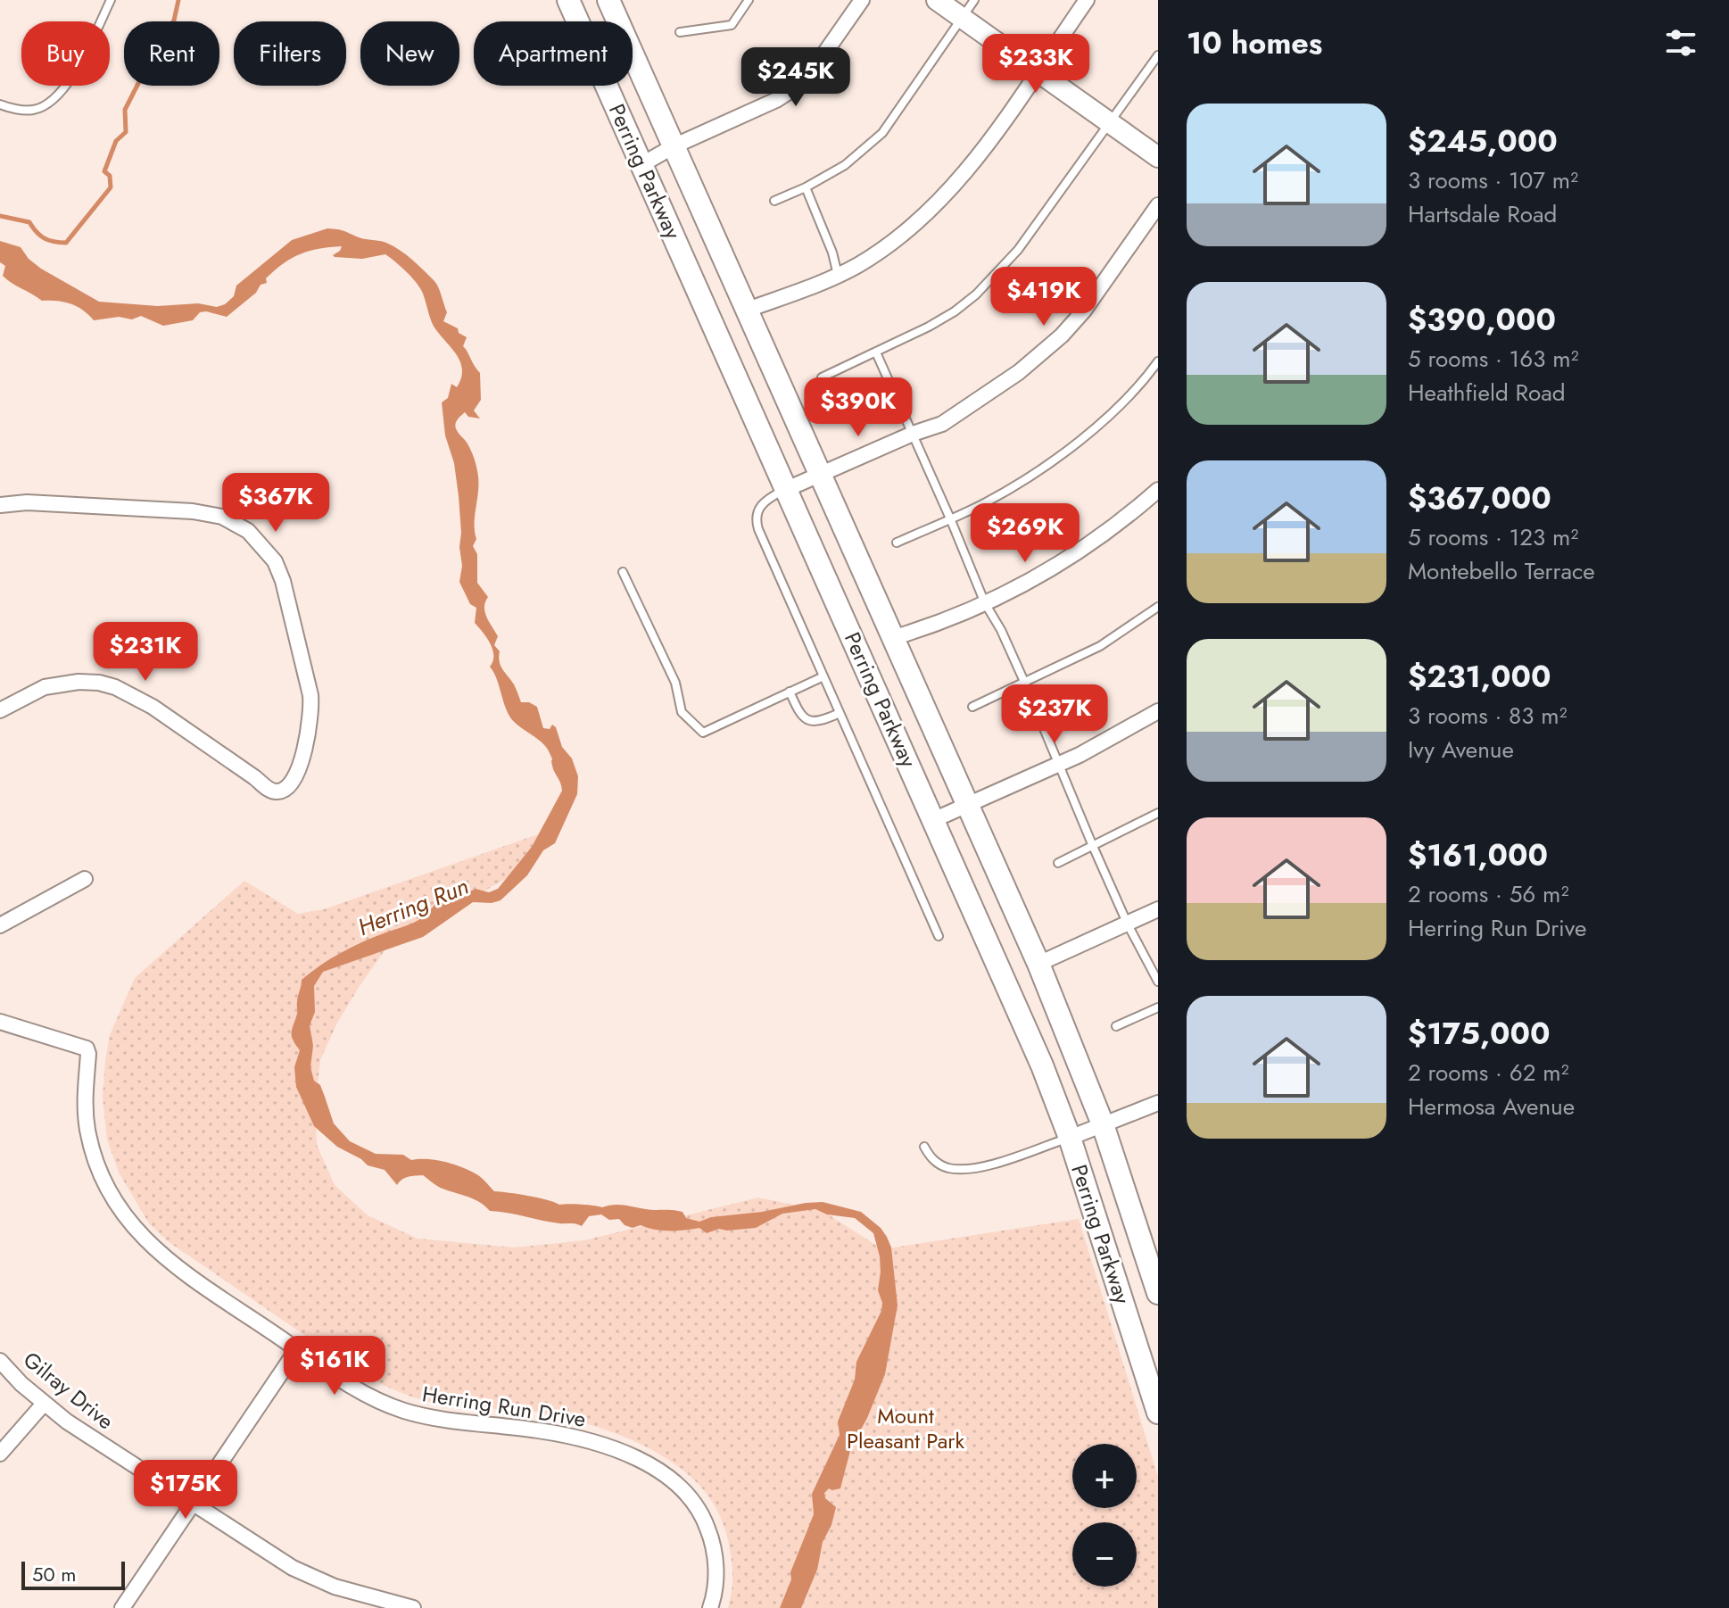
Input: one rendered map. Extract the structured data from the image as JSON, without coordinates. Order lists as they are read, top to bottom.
{
  "streets": {
    "main road": ["Perring Parkway"],
    "street": ["Gilray Drive", "Herring Run Drive"]
  },
  "water": ["Herring Run"],
  "parks": ["Mount Pleasant Park"],
  "scale_bar": "50 m",
  "page": {
    "heading": "10 homes",
    "chip": [
      "Buy",
      "Rent",
      "Filters",
      "New",
      "Apartment"
    ],
    "price": [
      "$233K",
      "$245K",
      "$419K",
      "$390K",
      "$367K",
      "$269K",
      "$231K",
      "$237K",
      "$161K",
      "$175K"
    ],
    "list": [
      {
        "name": "$245,000",
        "note": "3 rooms · 107 m² · Hartsdale Road"
      },
      {
        "name": "$390,000",
        "note": "5 rooms · 163 m² · Heathfield Road"
      },
      {
        "name": "$367,000",
        "note": "5 rooms · 123 m² · Montebello Terrace"
      },
      {
        "name": "$231,000",
        "note": "3 rooms · 83 m² · Ivy Avenue"
      },
      {
        "name": "$161,000",
        "note": "2 rooms · 56 m² · Herring Run Drive"
      },
      {
        "name": "$175,000",
        "note": "2 rooms · 62 m² · Hermosa Avenue"
      }
    ],
    "map_buttons": ["+", "−"],
    "scale": "50 m"
  }
}
